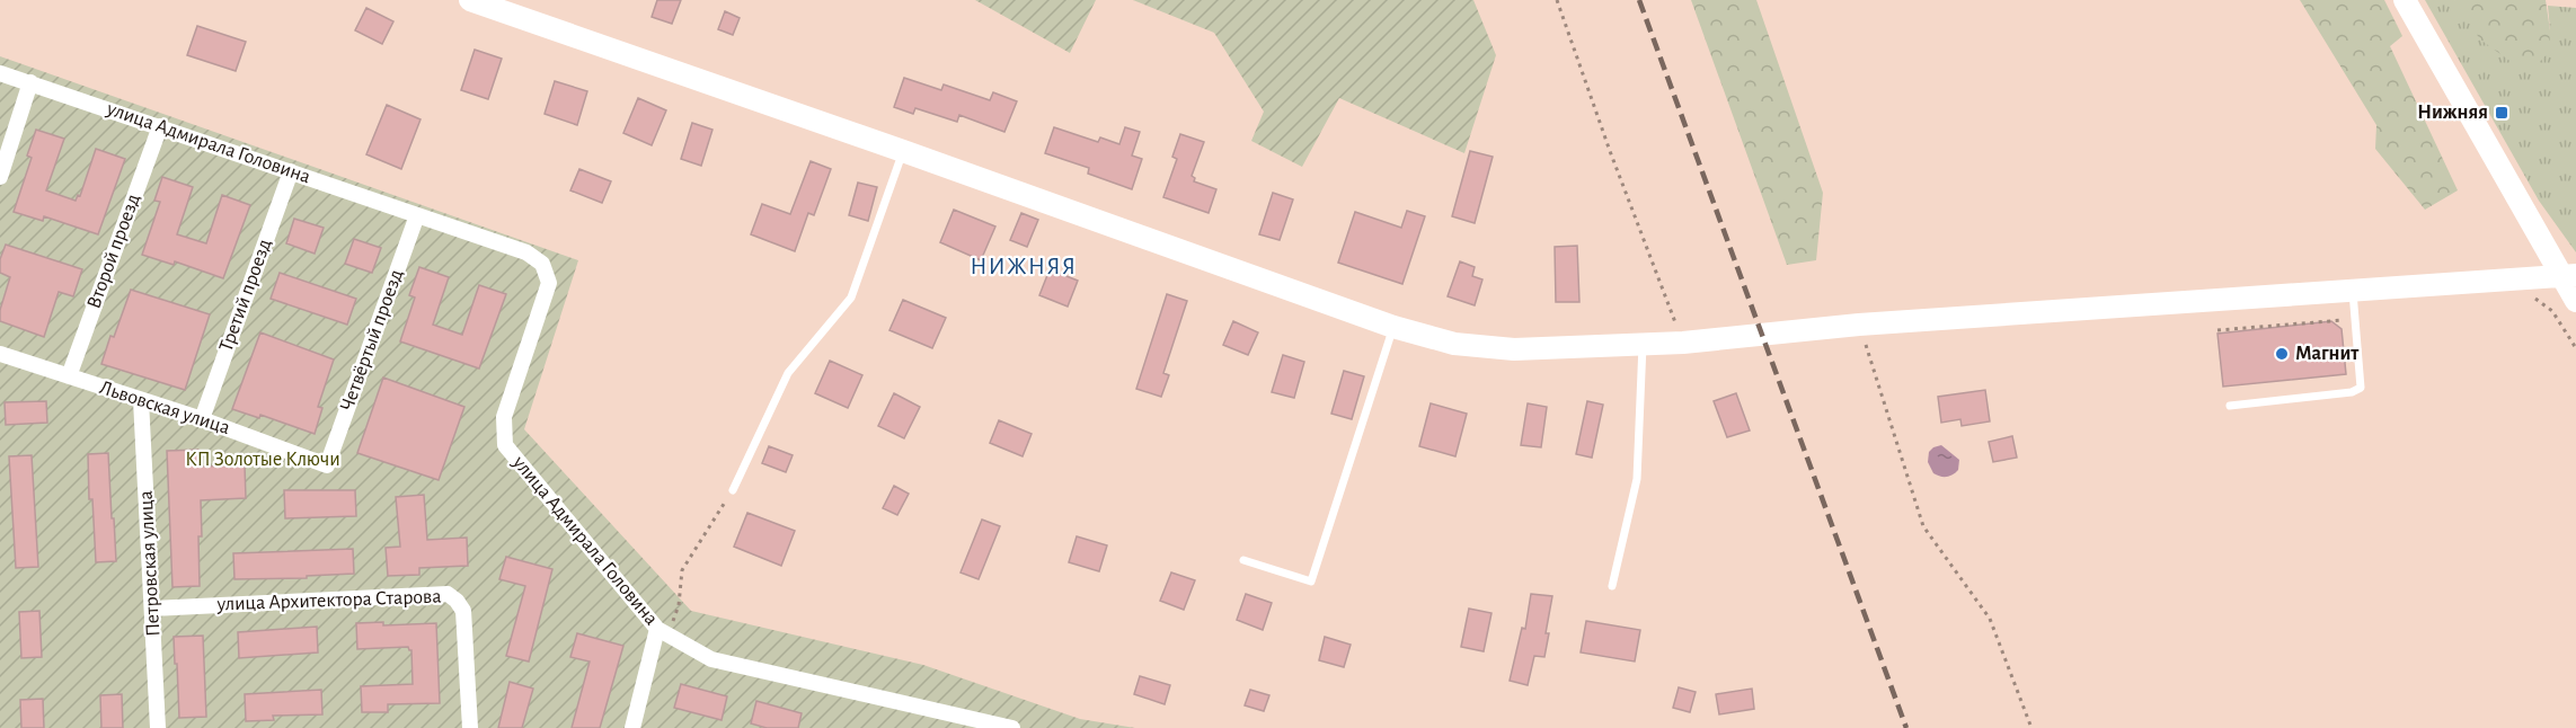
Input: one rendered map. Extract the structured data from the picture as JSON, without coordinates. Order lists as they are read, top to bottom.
{
  "streets": {
    "street": [
      "улица Адмирала Головина",
      "Второй проезд",
      "Третий проезд",
      "Четвёртый проезд",
      "Львовская улица",
      "Петровская улица",
      "улица Архитектора Старова"
    ]
  },
  "crossings": [
    ["улица Адмирала Головина", "Второй проезд"],
    ["улица Адмирала Головина", "Третий проезд"],
    ["улица Адмирала Головина", "Четвёртый проезд"],
    ["Второй проезд", "Львовская улица"],
    ["Третий проезд", "Львовская улица"],
    ["Четвёртый проезд", "Львовская улица"],
    ["Львовская улица", "Петровская улица"],
    ["Петровская улица", "улица Архитектора Старова"]
  ],
  "districts": ["НИЖНЯЯ"],
  "parks": ["КП Золотые Ключи"],
  "places": {
    "transit": ["Нижняя"],
    "other": ["Магнит"]
  }
}
